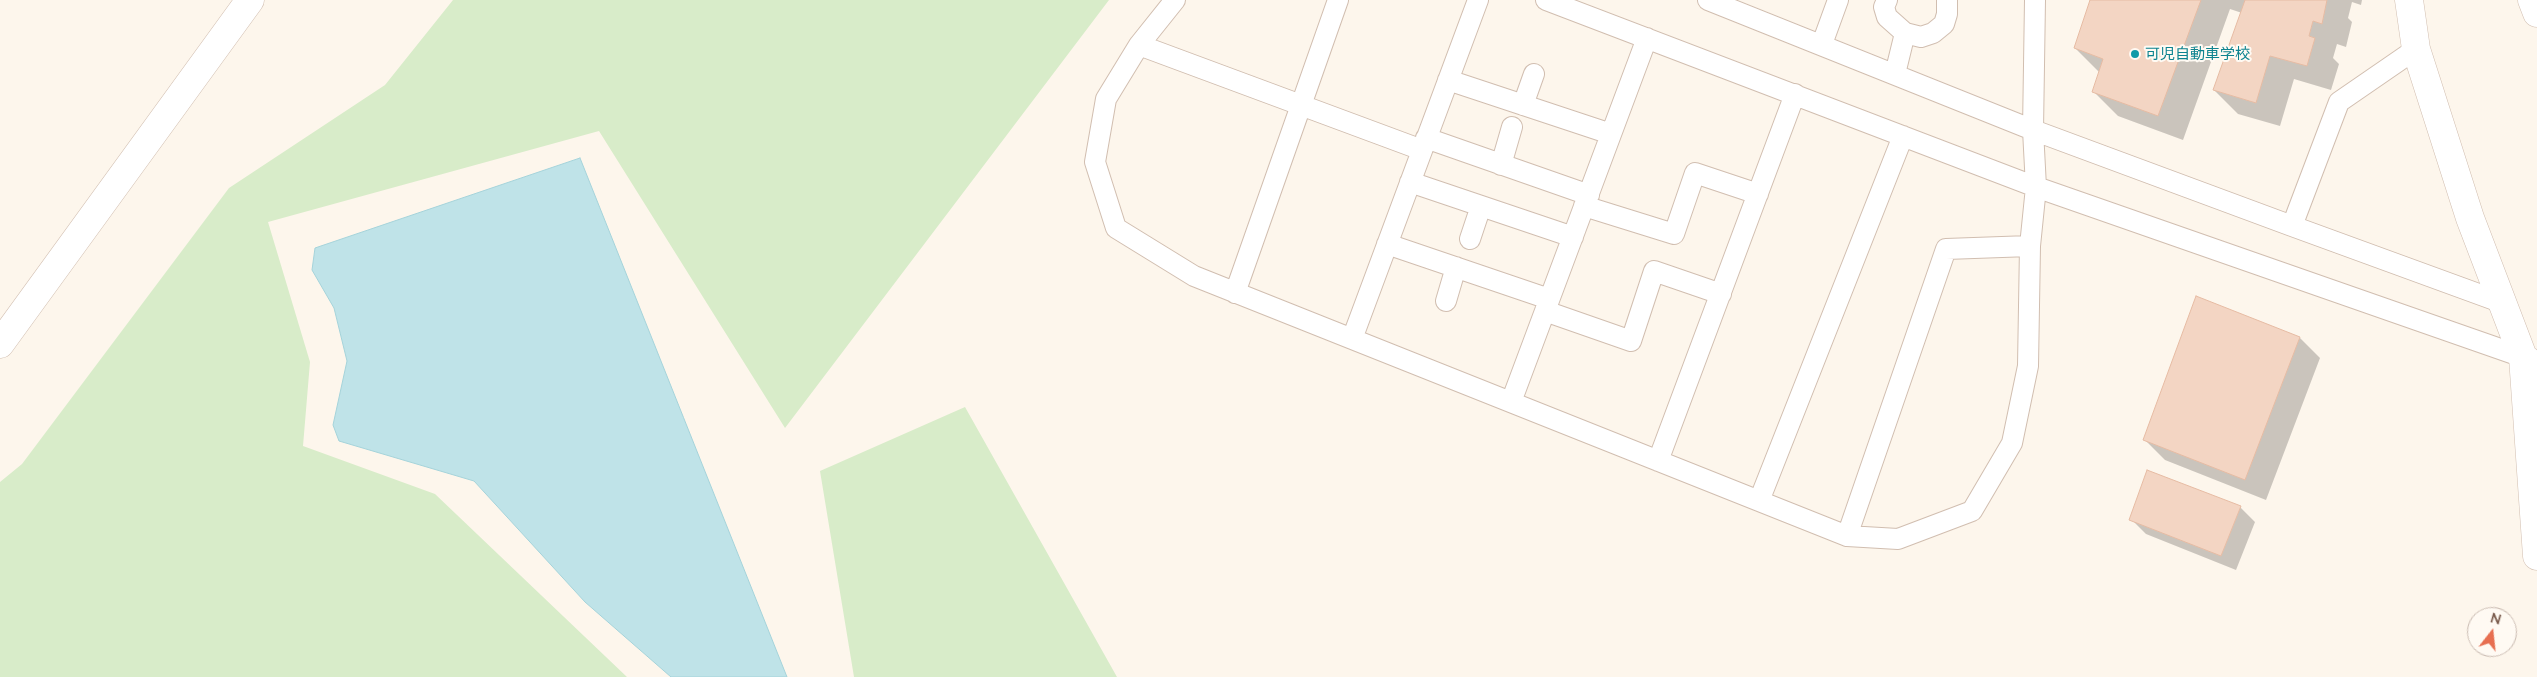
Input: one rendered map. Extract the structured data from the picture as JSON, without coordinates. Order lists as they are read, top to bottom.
{
  "places": ["可児自動車学校"],
  "north": "top"
}
